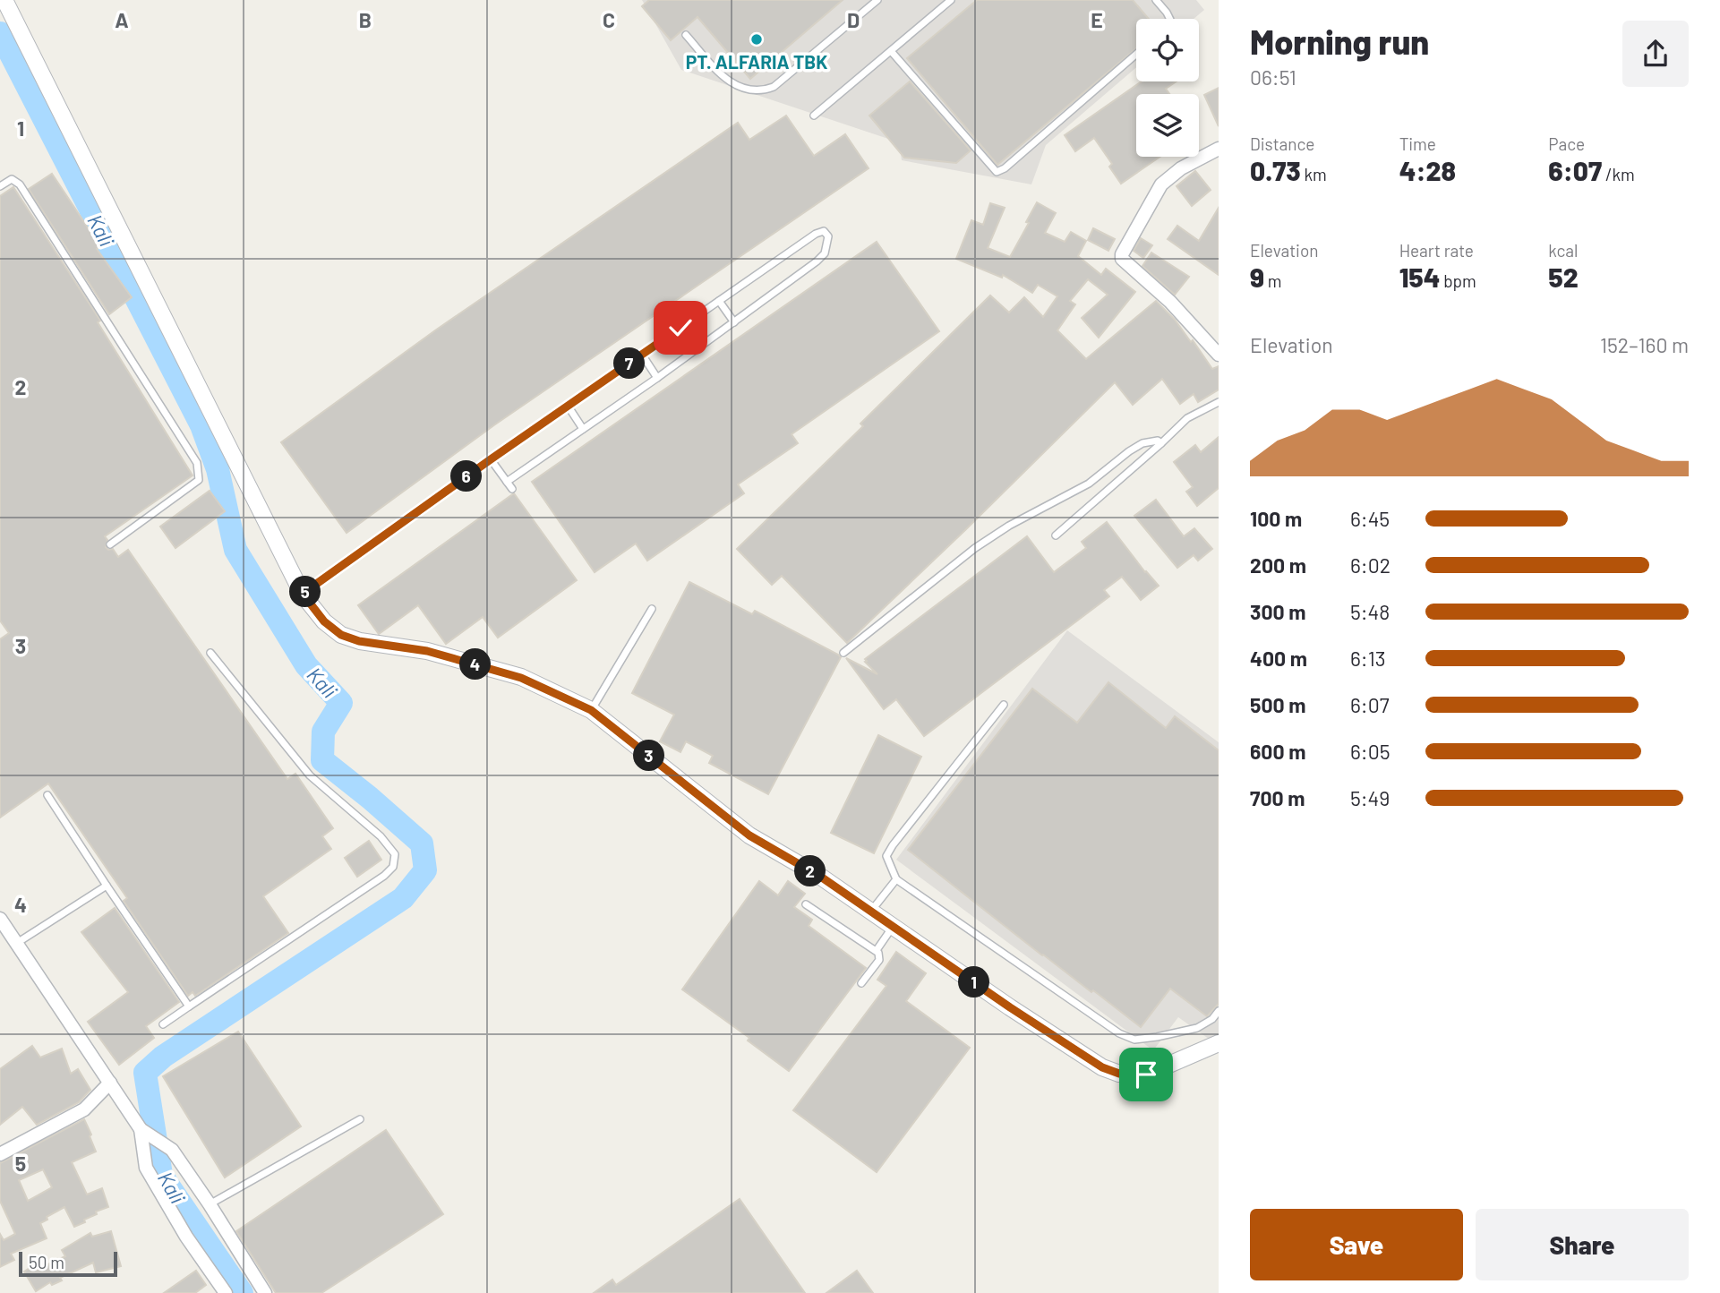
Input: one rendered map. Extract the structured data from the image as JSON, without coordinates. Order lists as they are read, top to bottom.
{
  "water": ["Kali"],
  "places": ["PT. ALFARIA TBK"],
  "scale_bar": "50 m",
  "page": {
    "heading": ["Morning run", "06:51"],
    "stats": [
      ["Distance", "0.73 km"],
      ["Time", "4:28"],
      ["Pace", "6:07 /km"],
      ["Elevation", "9 m"],
      ["Heart rate", "154 bpm"],
      ["kcal", "52"]
    ],
    "chart": ["Elevation", "152–160 m"],
    "pins": [
      "7",
      "6",
      "5",
      "4",
      "3",
      "2",
      "1"
    ],
    "list": [
      {
        "name": "100 m",
        "note": "6:45"
      },
      {
        "name": "200 m",
        "note": "6:02"
      },
      {
        "name": "300 m",
        "note": "5:48"
      },
      {
        "name": "400 m",
        "note": "6:13"
      },
      {
        "name": "500 m",
        "note": "6:07"
      },
      {
        "name": "600 m",
        "note": "6:05"
      },
      {
        "name": "700 m",
        "note": "5:49"
      }
    ],
    "buttons": ["Save", "Share"],
    "scale": "50 m"
  },
  "grid": {
    "columns": [
      "A",
      "B",
      "C",
      "D",
      "E"
    ],
    "rows": [
      "1",
      "2",
      "3",
      "4",
      "5"
    ]
  }
}
